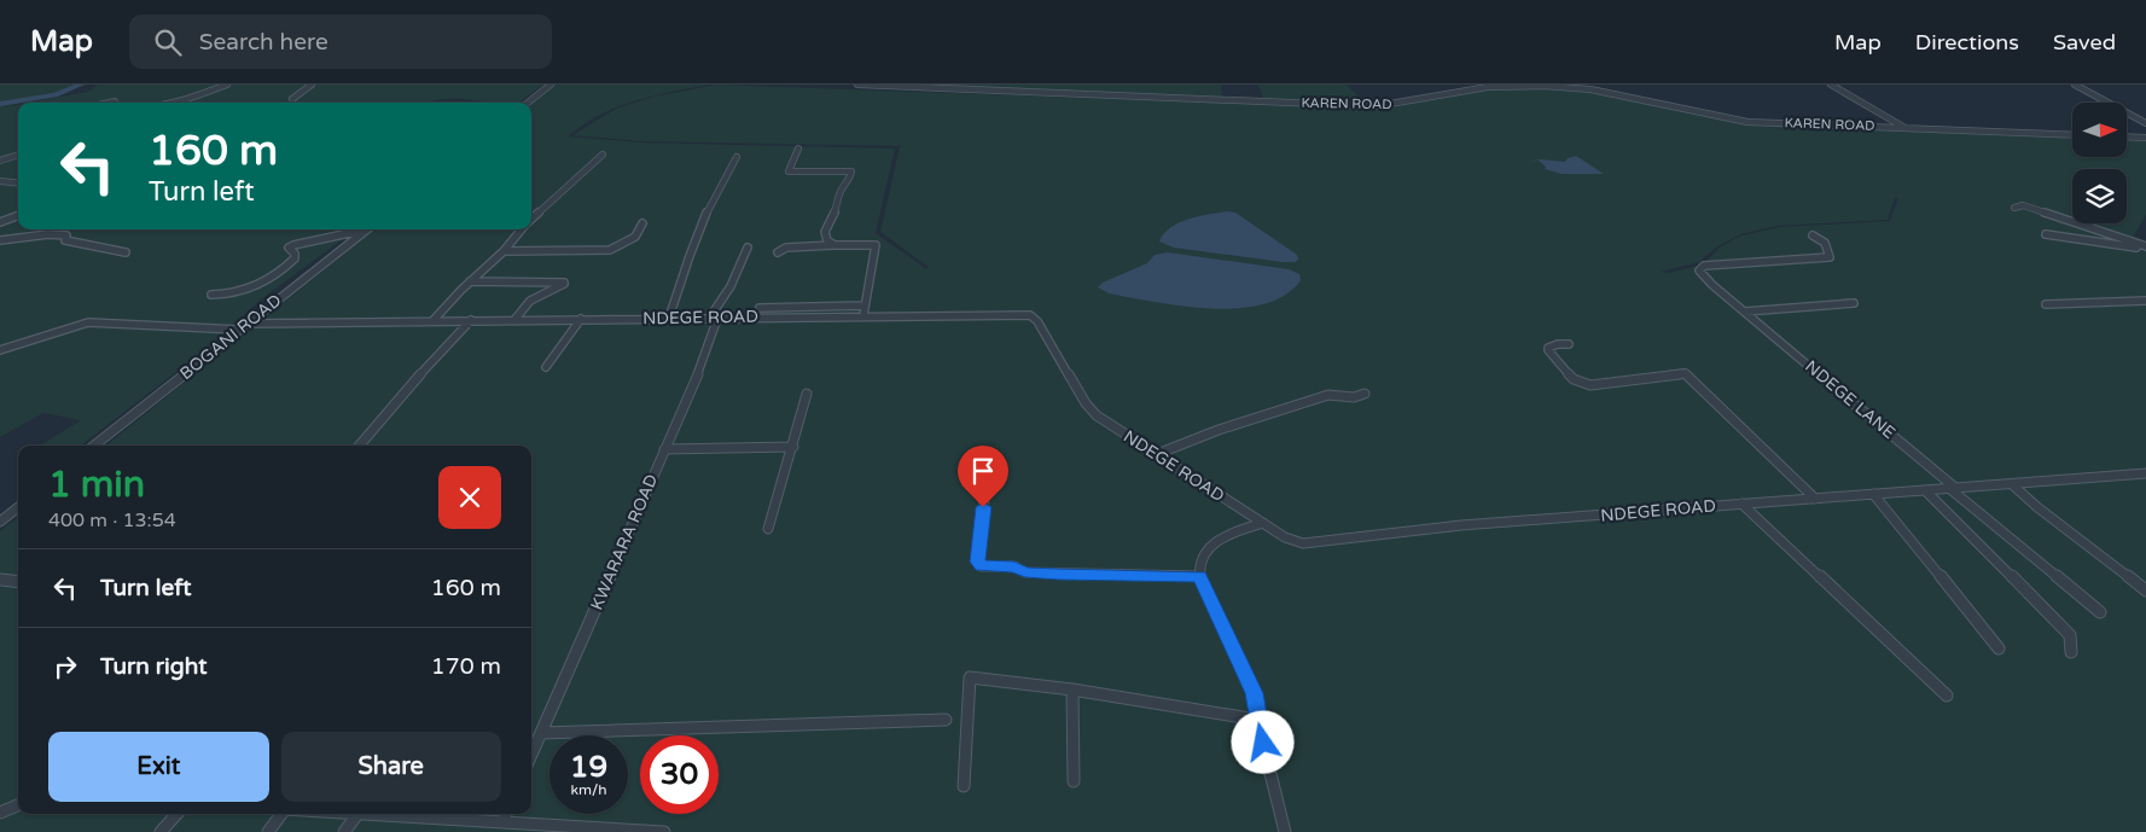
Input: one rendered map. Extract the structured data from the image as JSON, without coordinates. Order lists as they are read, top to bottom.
{
  "streets": {
    "street": [
      "KAREN ROAD",
      "NDEGE ROAD",
      "BOGANI ROAD",
      "NDEGE LANE",
      "KWARARA ROAD"
    ]
  },
  "crossings": [
    ["NDEGE ROAD", "BOGANI ROAD"],
    ["NDEGE ROAD", "NDEGE LANE"],
    ["NDEGE ROAD", "KWARARA ROAD"]
  ],
  "north": "right",
  "page": {
    "header": "Map",
    "search": "Search here",
    "nav": ["Map", "Directions", "Saved"],
    "turn": ["160 m", "Turn left"],
    "heading": ["1 min", "400 m · 13:54"],
    "list": [
      {
        "name": "Turn left",
        "value": "160 m"
      },
      {
        "name": "Turn right",
        "value": "170 m"
      }
    ],
    "buttons": ["Exit", "Share"],
    "speed": "19 km/h",
    "limit": "30"
  }
}
